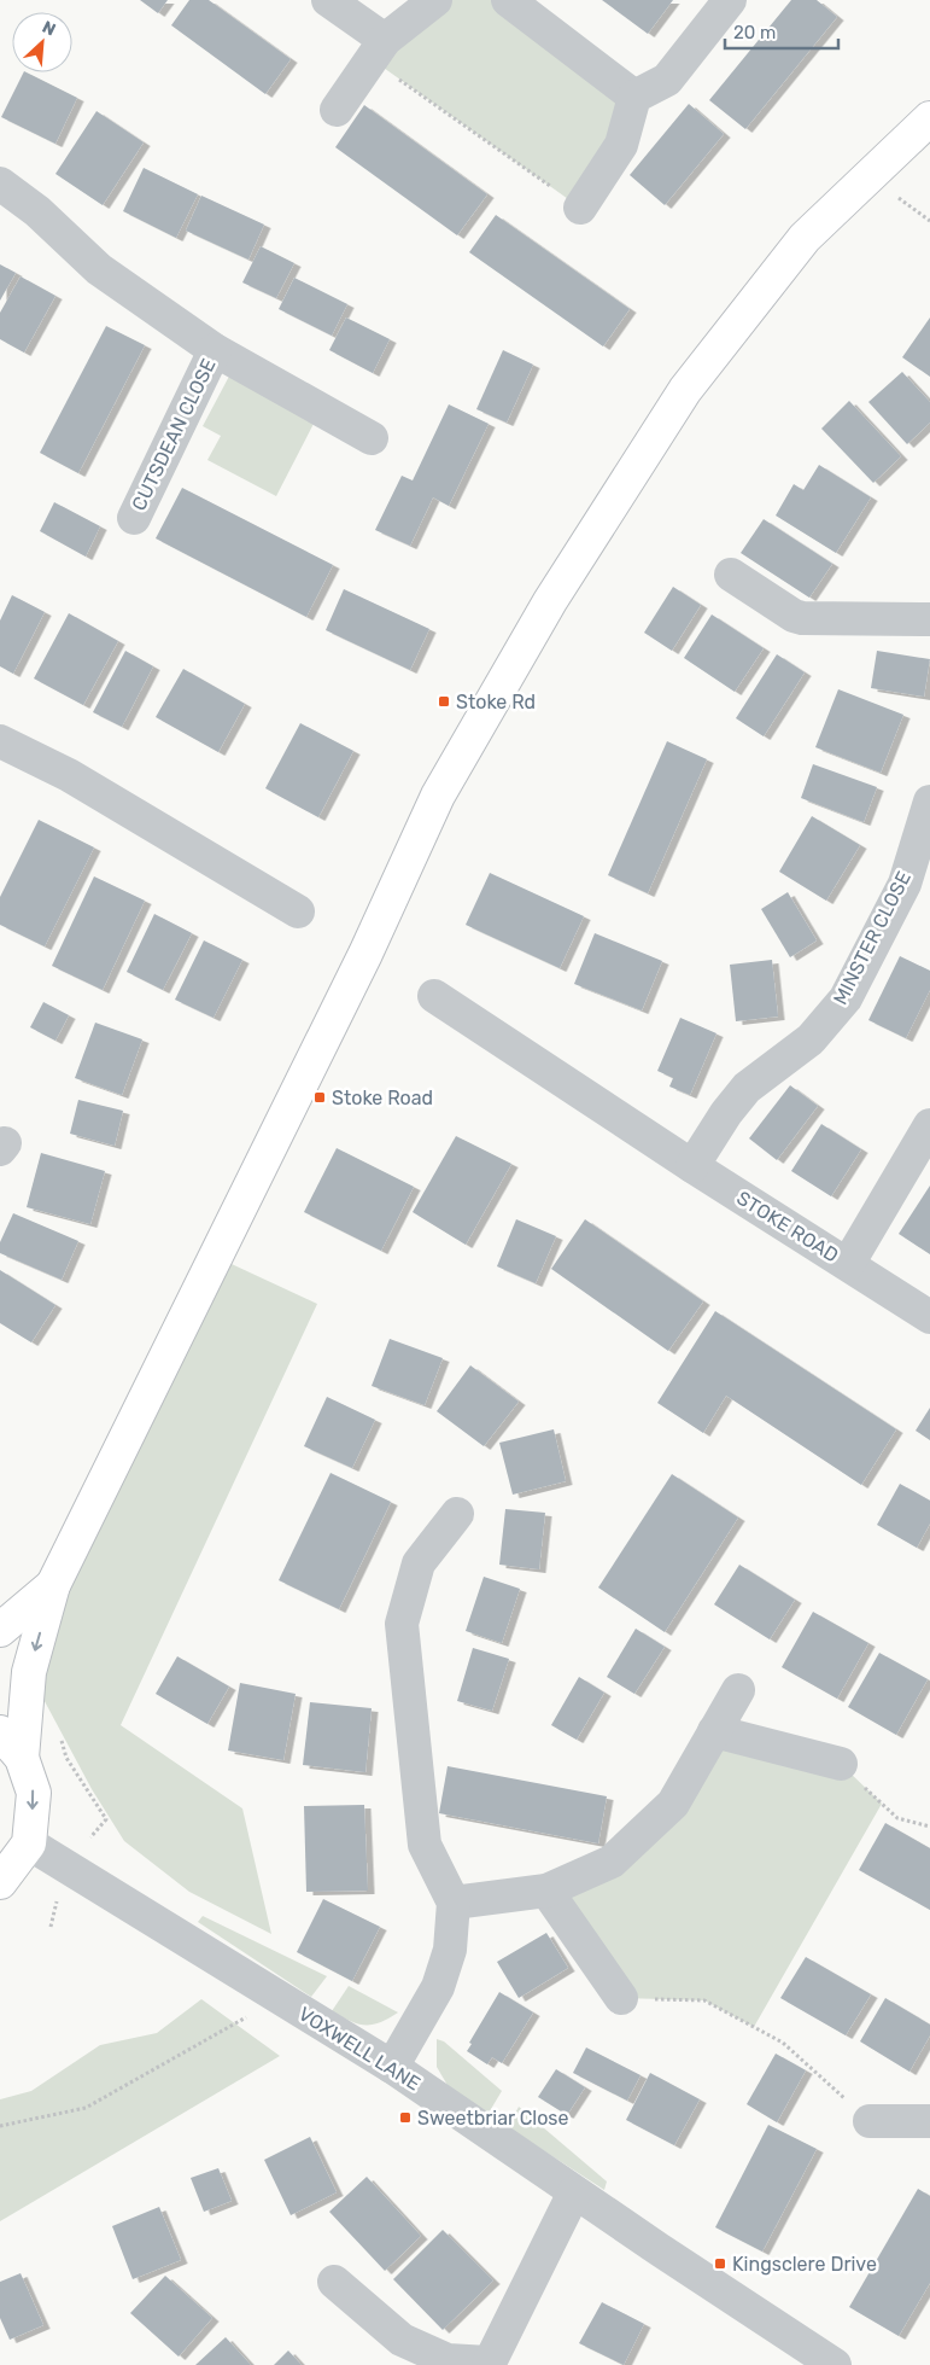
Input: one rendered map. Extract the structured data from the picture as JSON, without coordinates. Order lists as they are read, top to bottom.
{
  "streets": {
    "street": [
      "CUTSDEAN CLOSE",
      "MINSTER CLOSE",
      "STOKE ROAD",
      "VOXWELL LANE"
    ]
  },
  "crossings": [
    ["MINSTER CLOSE", "STOKE ROAD"]
  ],
  "places": {
    "transit": [
      "Stoke Rd",
      "Stoke Road",
      "Sweetbriar Close",
      "Kingsclere Drive"
    ]
  },
  "scale_bar": "20 m",
  "north": "top right"
}
